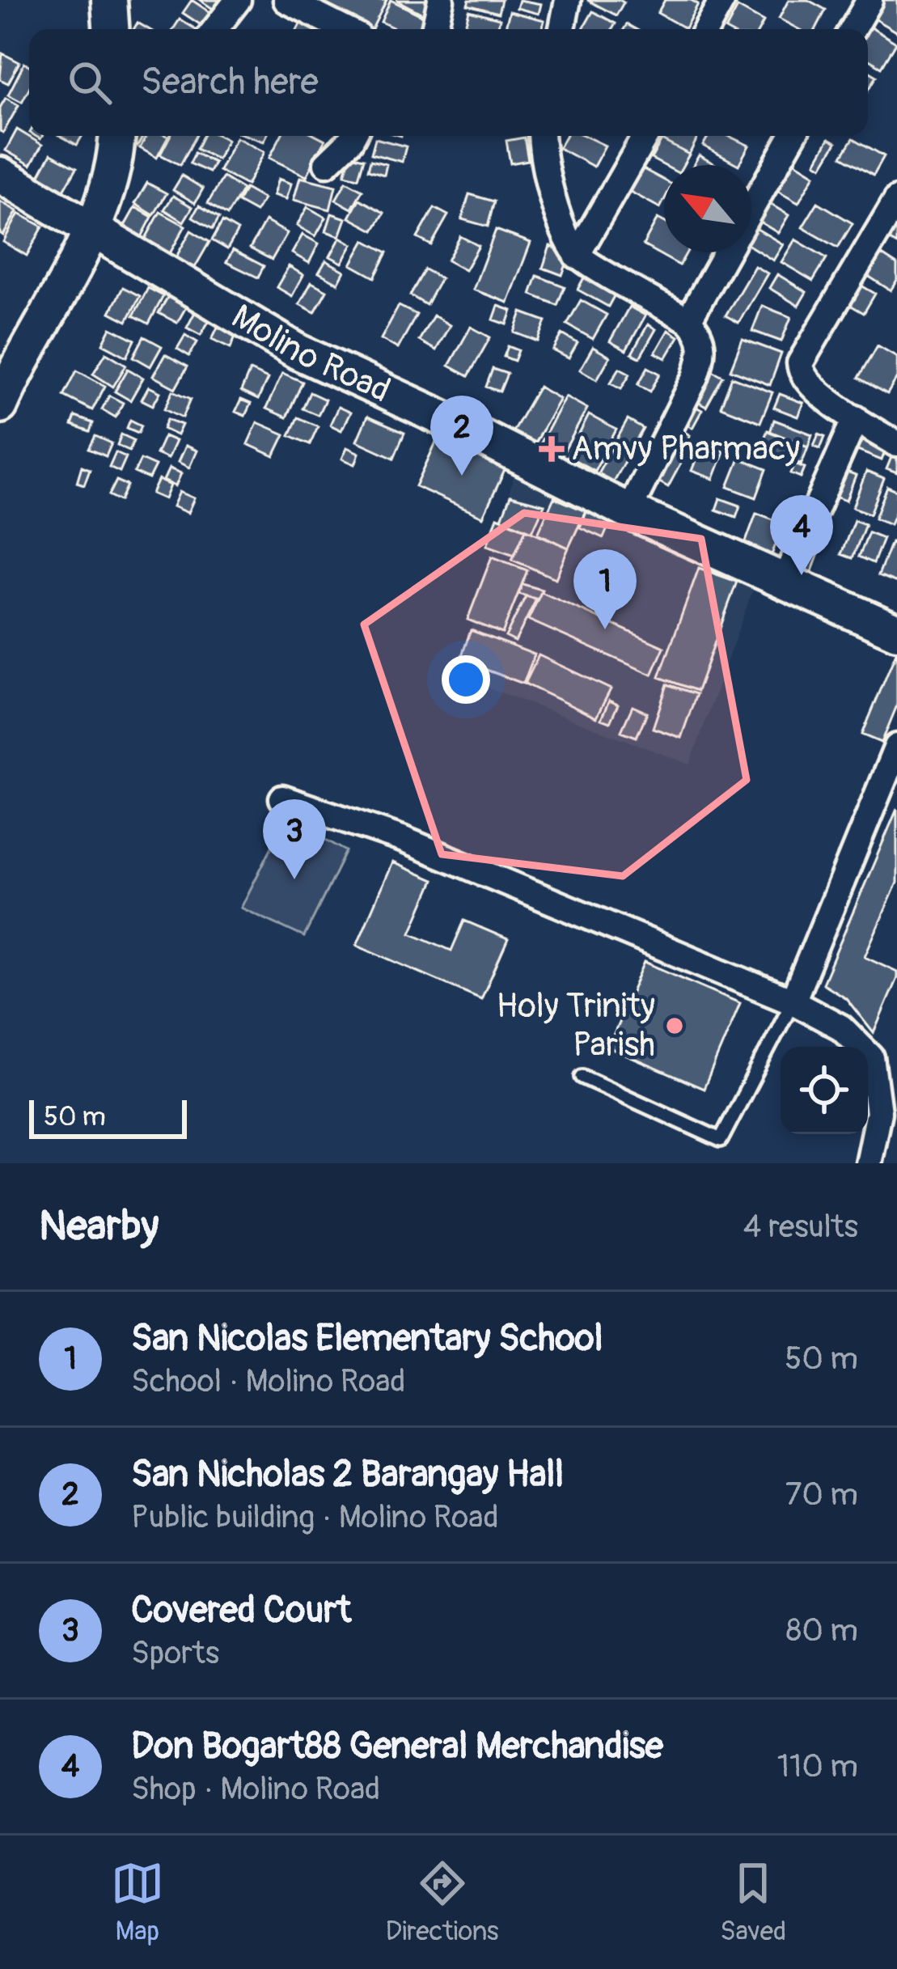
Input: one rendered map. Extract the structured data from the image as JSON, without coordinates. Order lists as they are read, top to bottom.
{
  "streets": {
    "main road": ["Molino Road"]
  },
  "places": {
    "health": ["Amvy Pharmacy"],
    "other": ["Holy Trinity Parish"]
  },
  "scale_bar": "50 m",
  "north": "top left",
  "page": {
    "search": "Search here",
    "pins": [
      "2",
      "4",
      "1",
      "3"
    ],
    "scale": "50 m",
    "heading": ["Nearby", "4 results"],
    "list": [
      {
        "mark": "1",
        "name": "San Nicolas Elementary School",
        "note": "School · Molino Road",
        "value": "50 m"
      },
      {
        "mark": "2",
        "name": "San Nicholas 2 Barangay Hall",
        "note": "Public building · Molino Road",
        "value": "70 m"
      },
      {
        "mark": "3",
        "name": "Covered Court",
        "note": "Sports",
        "value": "80 m"
      },
      {
        "mark": "4",
        "name": "Don Bogart88 General Merchandise",
        "note": "Shop · Molino Road",
        "value": "110 m"
      }
    ],
    "nav": ["Map", "Directions", "Saved"]
  }
}
